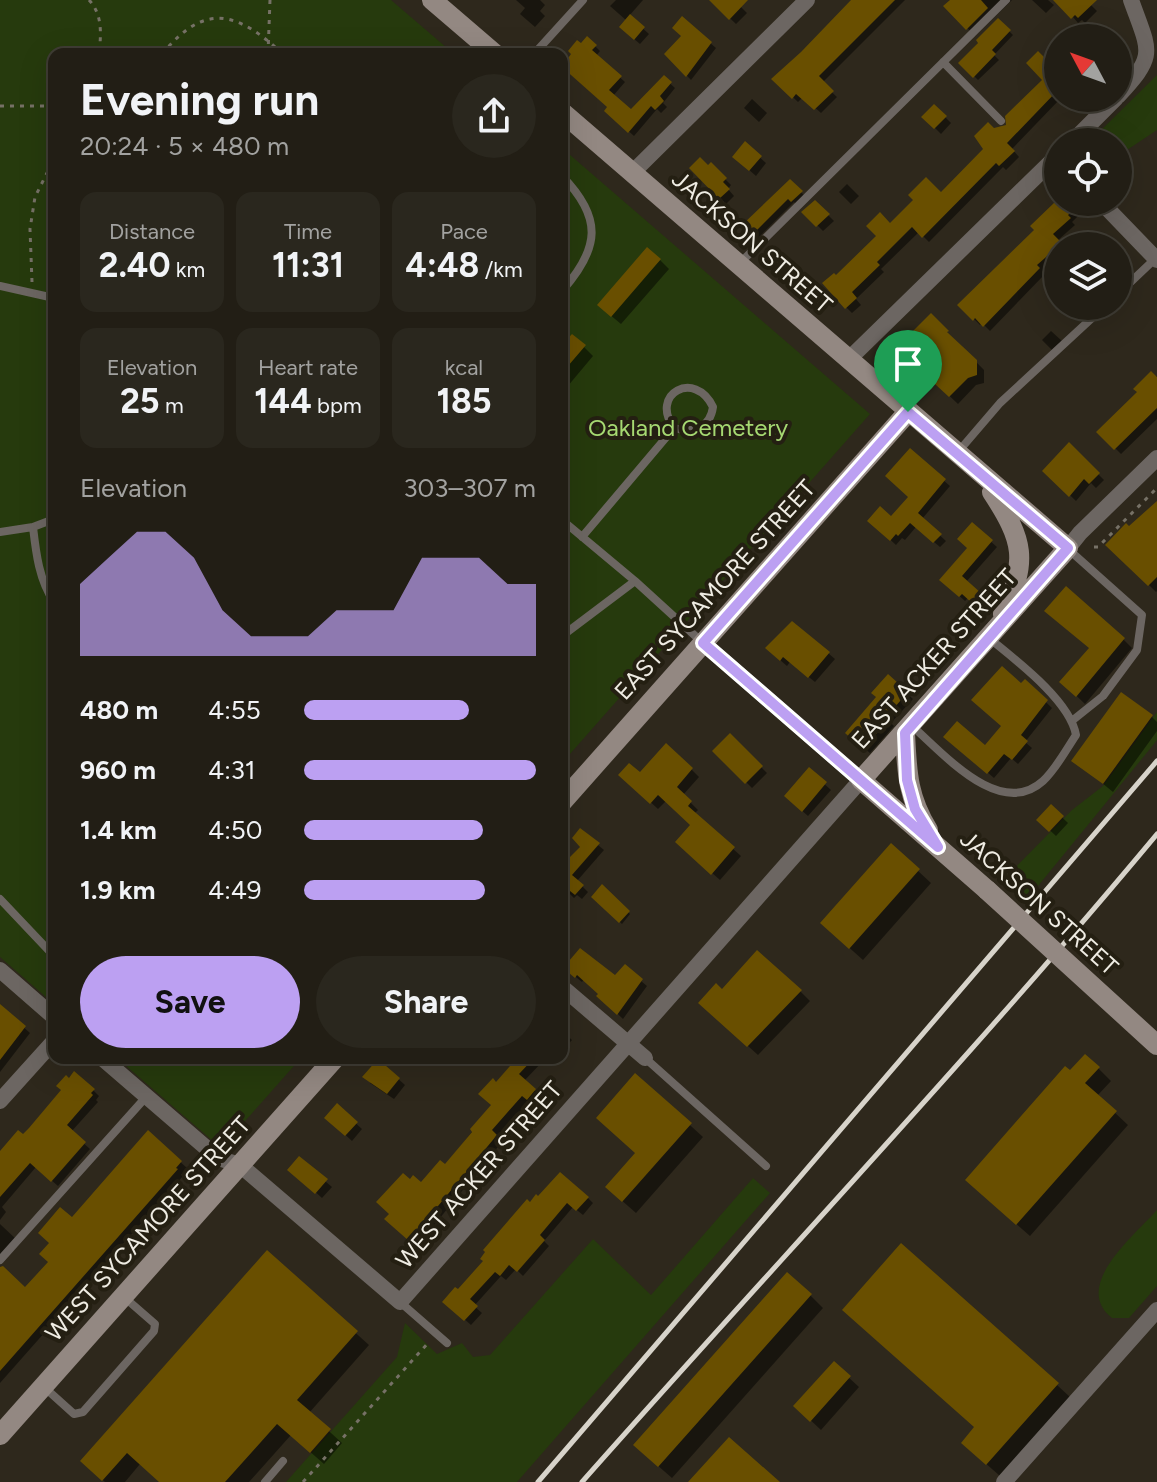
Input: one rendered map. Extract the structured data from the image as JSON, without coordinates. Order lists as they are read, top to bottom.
{
  "streets": {
    "street": [
      "JACKSON STREET",
      "EAST SYCAMORE STREET",
      "EAST ACKER STREET",
      "WEST ACKER STREET",
      "WEST SYCAMORE STREET"
    ]
  },
  "crossings": [
    ["JACKSON STREET", "EAST SYCAMORE STREET"],
    ["JACKSON STREET", "EAST ACKER STREET"],
    ["EAST ACKER STREET", "WEST ACKER STREET"]
  ],
  "parks": ["Oakland Cemetery"],
  "north": "top left",
  "page": {
    "heading": ["Evening run", "20:24 · 5 × 480 m"],
    "stats": [
      ["Distance", "2.40 km"],
      ["Time", "11:31"],
      ["Pace", "4:48 /km"],
      ["Elevation", "25 m"],
      ["Heart rate", "144 bpm"],
      ["kcal", "185"]
    ],
    "chart": ["Elevation", "303–307 m"],
    "list": [
      {
        "name": "480 m",
        "note": "4:55"
      },
      {
        "name": "960 m",
        "note": "4:31"
      },
      {
        "name": "1.4 km",
        "note": "4:50"
      },
      {
        "name": "1.9 km",
        "note": "4:49"
      }
    ],
    "buttons": ["Save", "Share"]
  }
}
